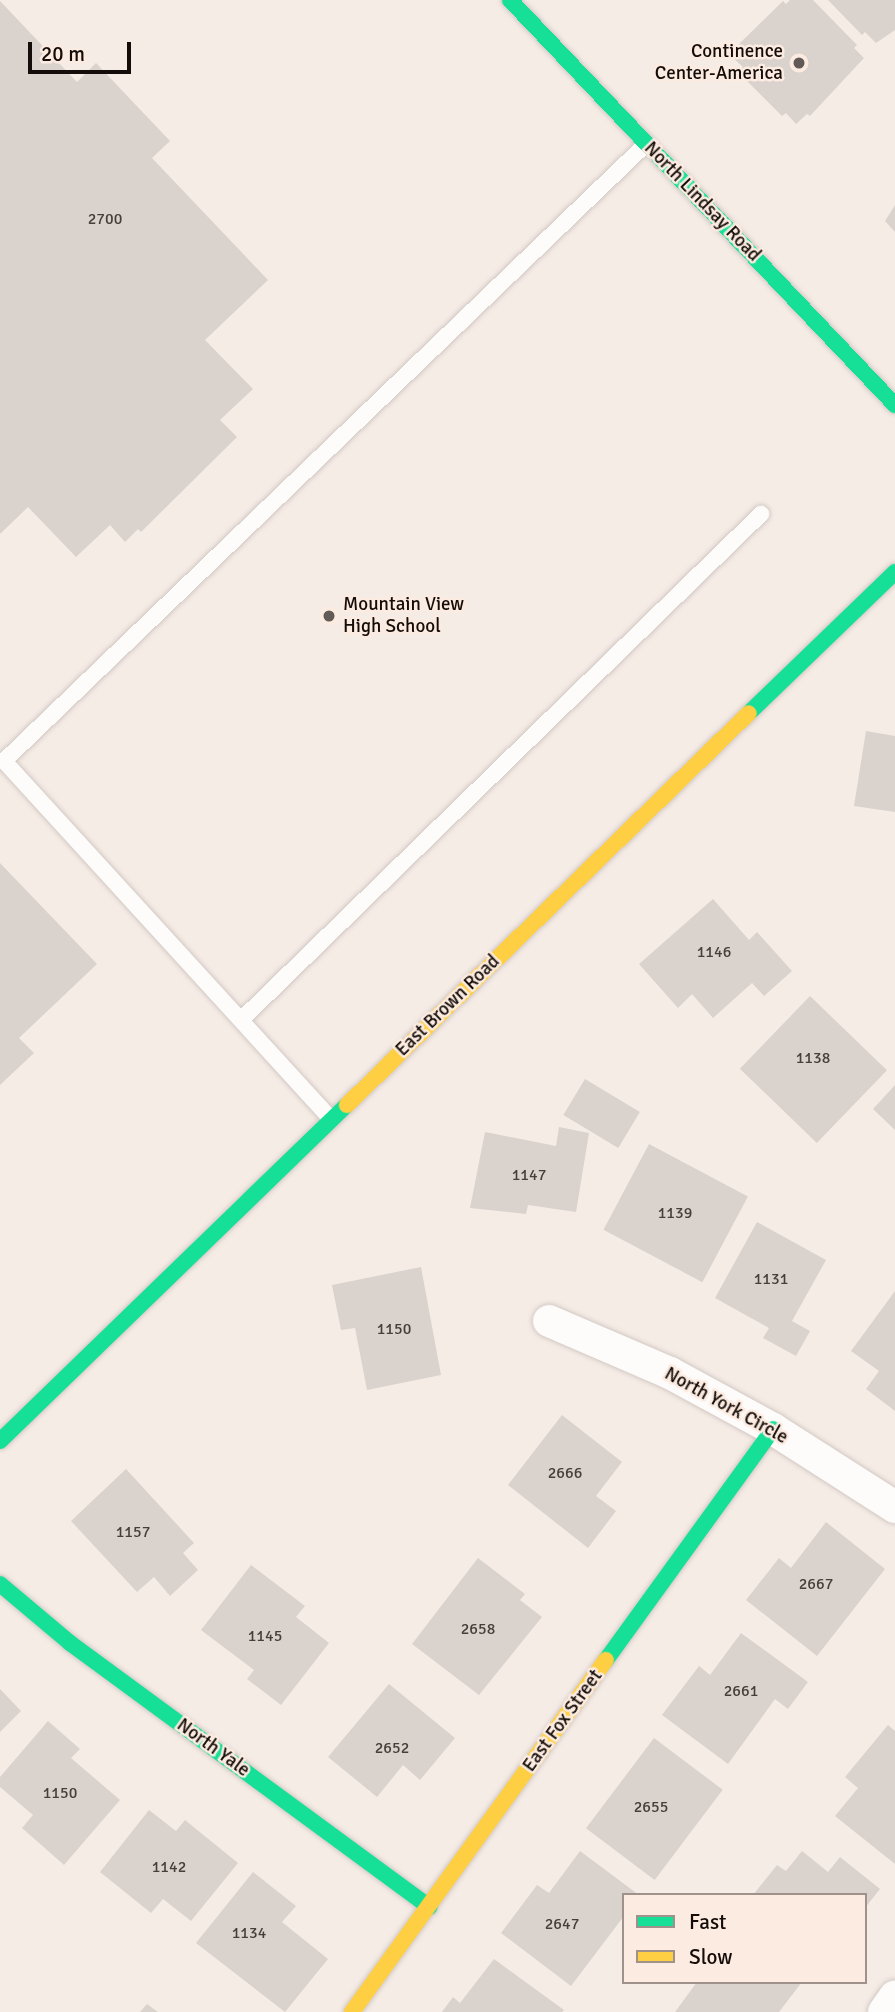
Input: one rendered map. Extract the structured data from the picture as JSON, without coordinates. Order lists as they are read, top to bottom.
{
  "streets": {
    "main road": [
      "North Lindsay Road",
      "East Brown Road",
      "East Fox Street",
      "North Yale"
    ],
    "street": ["North York Circle"]
  },
  "crossings": [
    ["North York Circle", "East Fox Street"],
    ["East Fox Street", "North Yale"]
  ],
  "places": ["Continence Center-America", "Mountain View High School"],
  "house_numbers": [
    "2700",
    "1146",
    "1138",
    "1147",
    "1139",
    "1131",
    "1150",
    "2666",
    "1157",
    "2667",
    "2658",
    "1145",
    "2661",
    "2652",
    "1150",
    "2655",
    "1142",
    "2647",
    "1134"
  ],
  "legend": ["Fast", "Slow"],
  "scale_bar": "20 m"
}
